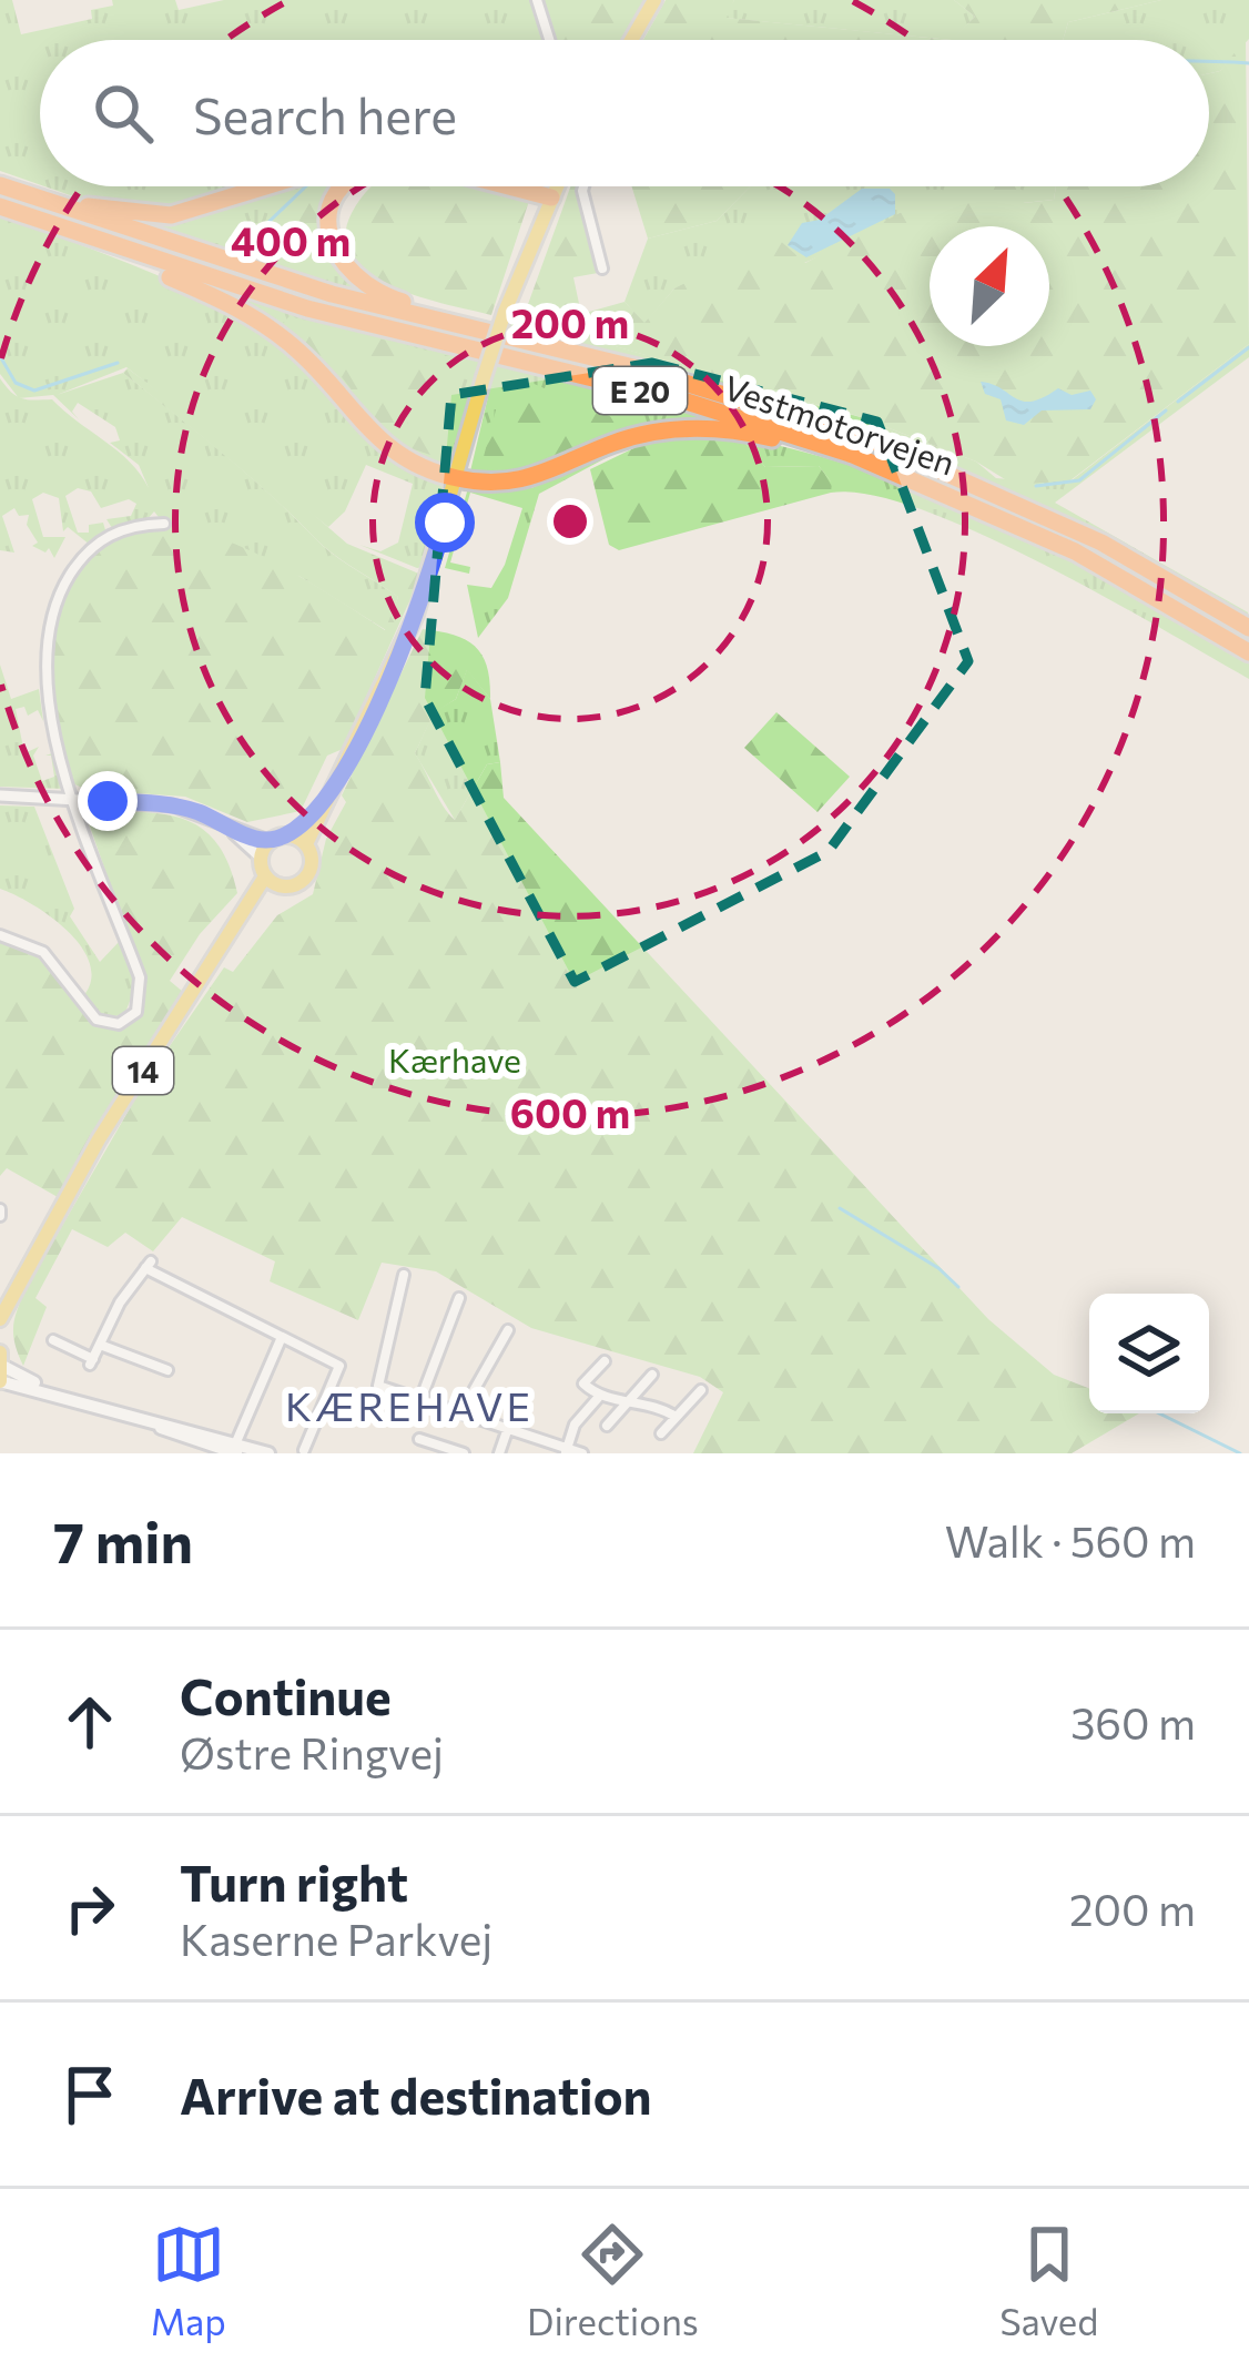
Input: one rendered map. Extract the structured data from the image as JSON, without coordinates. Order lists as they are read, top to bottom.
{
  "streets": {
    "highway": ["E 20", "Vestmotorvejen"],
    "main road": ["14"]
  },
  "crossings": [
    ["E 20", "Vestmotorvejen"],
    ["E 20", "14"]
  ],
  "districts": ["KÆREHAVE"],
  "parks": ["Kærhave"],
  "north": "top right",
  "page": {
    "search": "Search here",
    "heading": ["7 min", "Walk · 560 m"],
    "list": [
      ["Continue", "Østre Ringvej", "360 m"],
      ["Turn right", "Kaserne Parkvej", "200 m"],
      "Arrive at destination"
    ],
    "nav": ["Map", "Directions", "Saved"]
  },
  "rings": ["400 m", "200 m", "600 m"]
}
